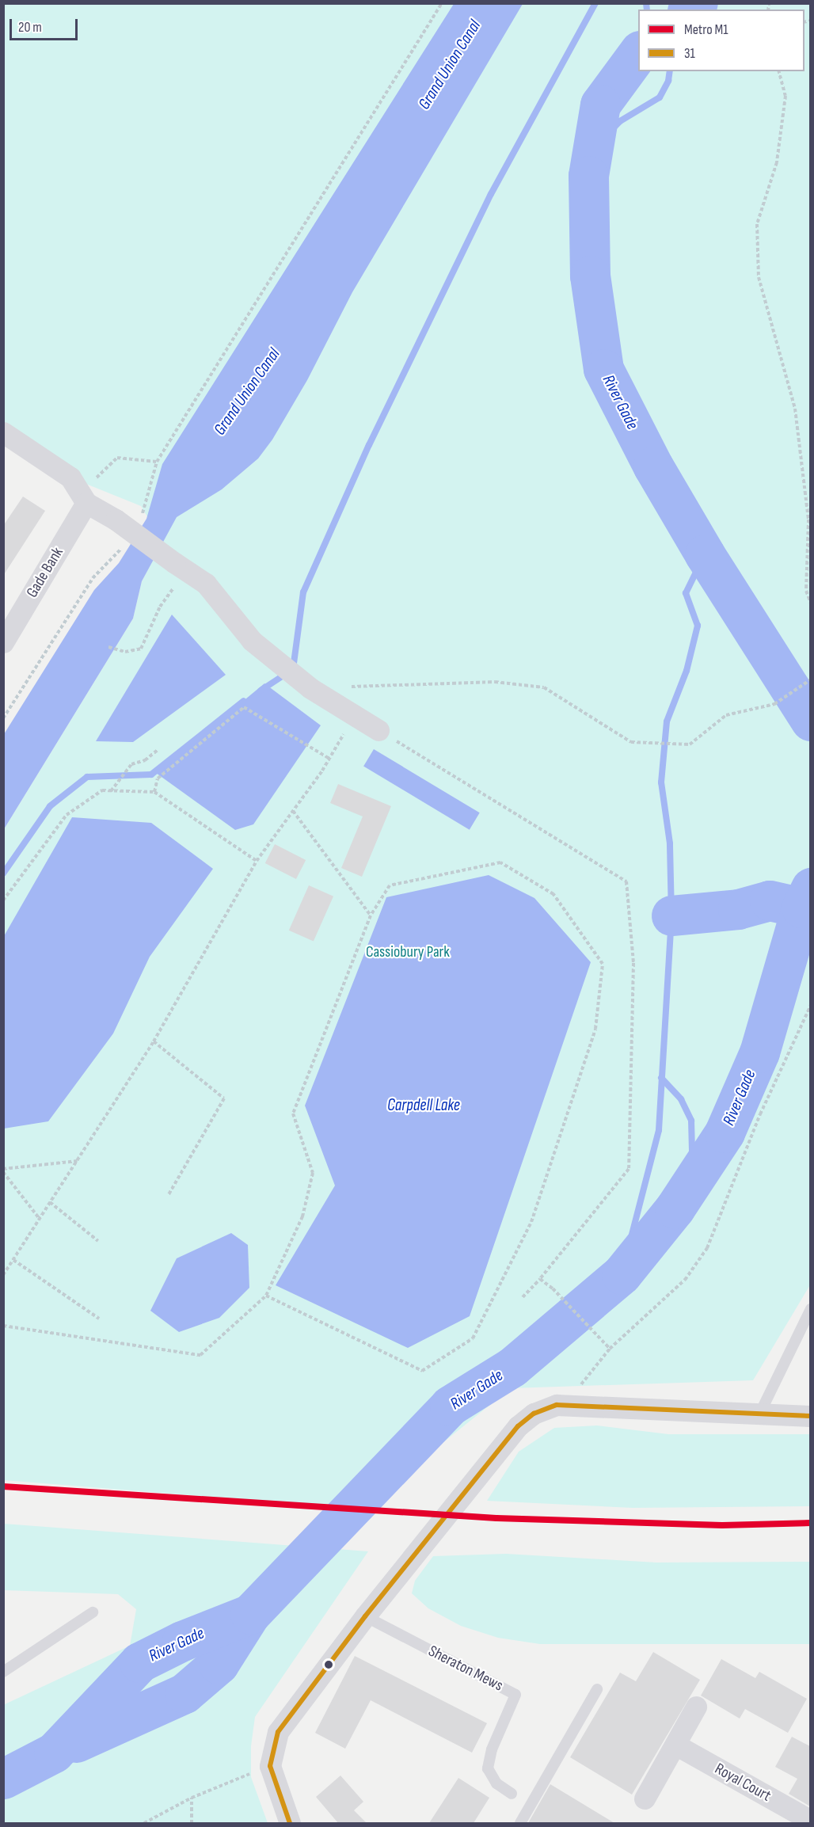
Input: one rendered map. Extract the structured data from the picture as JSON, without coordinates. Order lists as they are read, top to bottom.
{
  "streets": {
    "street": ["Gade Bank", "Royal Court"],
    "lane": ["Sheraton Mews"]
  },
  "water": ["Grand Union Canal", "River Gade", "Carpdell Lake"],
  "parks": ["Cassiobury Park"],
  "lines": ["transit line 31", "metro line M1"],
  "legend": ["Metro M1", "31"],
  "scale_bar": "20 m"
}
